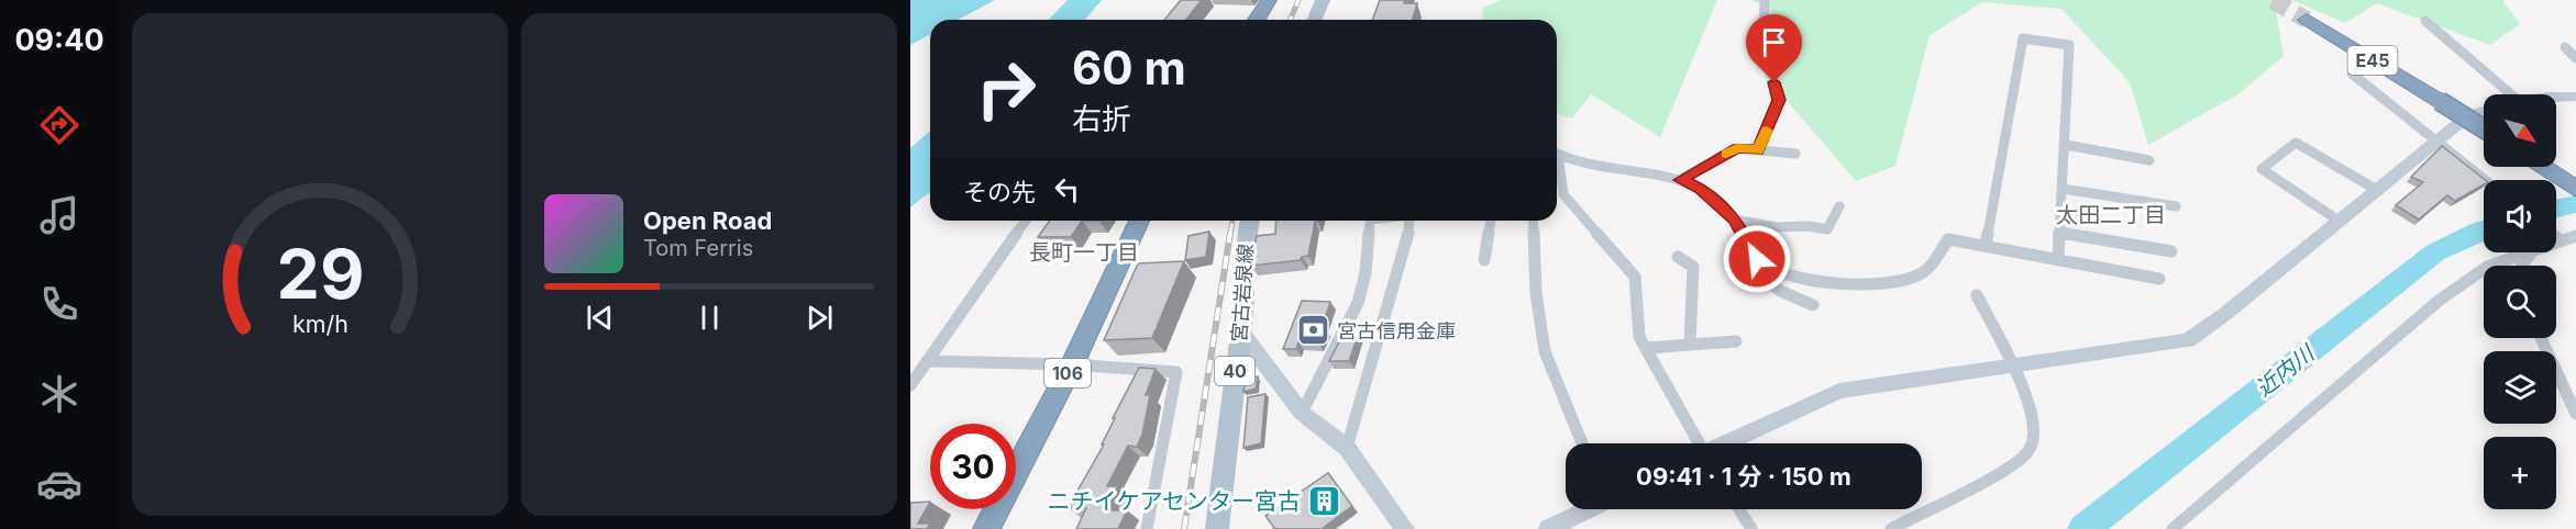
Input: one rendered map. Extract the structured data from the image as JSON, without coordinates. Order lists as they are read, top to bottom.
{
  "streets": {
    "highway": ["E45", "106"],
    "main road": ["宮古岩泉線", "40"]
  },
  "districts": ["太田二丁目", "長町一丁目"],
  "water": ["近内川"],
  "places": {
    "bank": ["宮古信用金庫"],
    "building": ["ニチイケアセンター宮古"]
  },
  "north": "bottom right",
  "page": {
    "tabs": "09:40",
    "turn": ["60 m", "右折"],
    "map_buttons": "+",
    "then": "その先",
    "song": ["Open Road", "Tom Ferris"],
    "limit": "30",
    "trip": "09:41 · 1 分 · 150 m",
    "gauge": ["29", "km/h"]
  }
}
